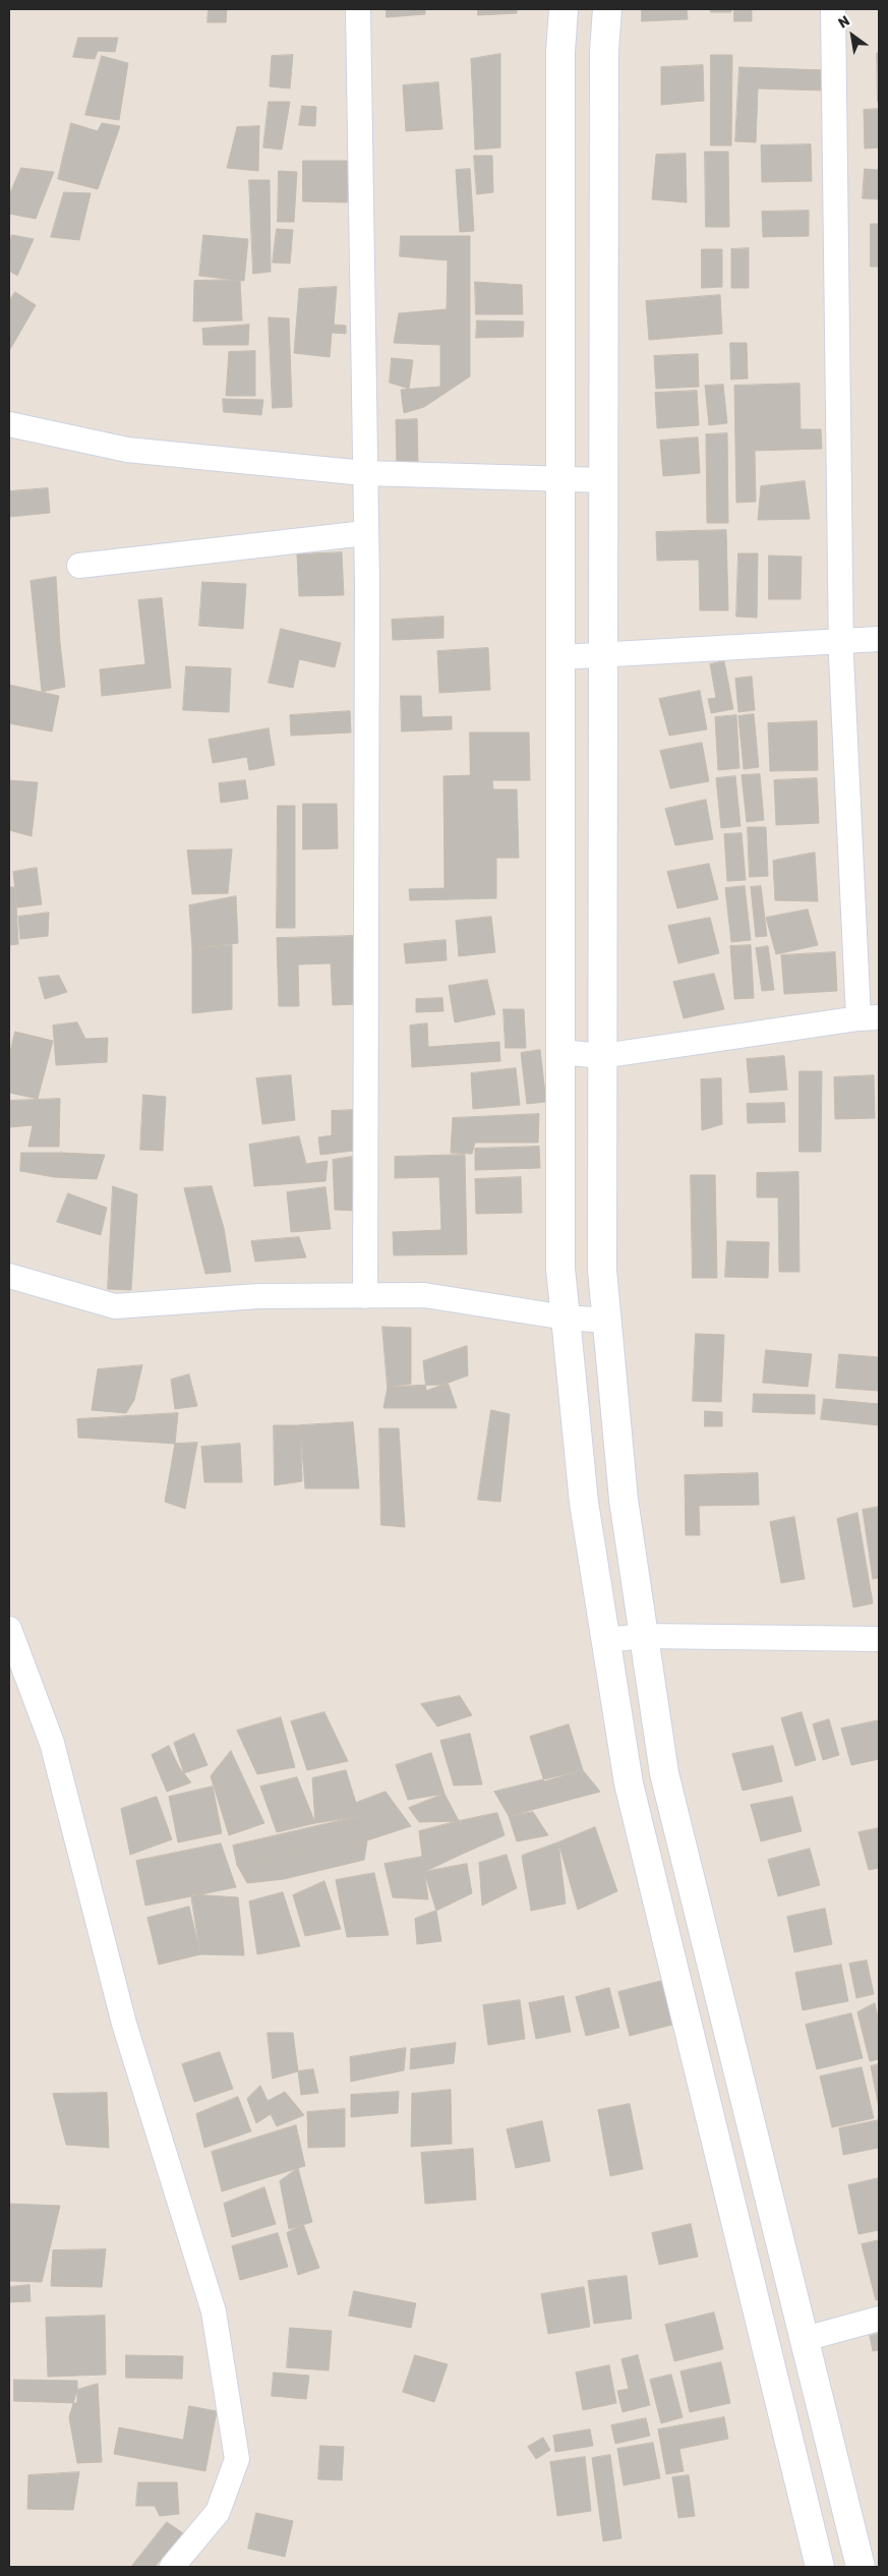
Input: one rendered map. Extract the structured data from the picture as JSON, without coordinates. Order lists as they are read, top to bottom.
{
  "north": "top left"
}
